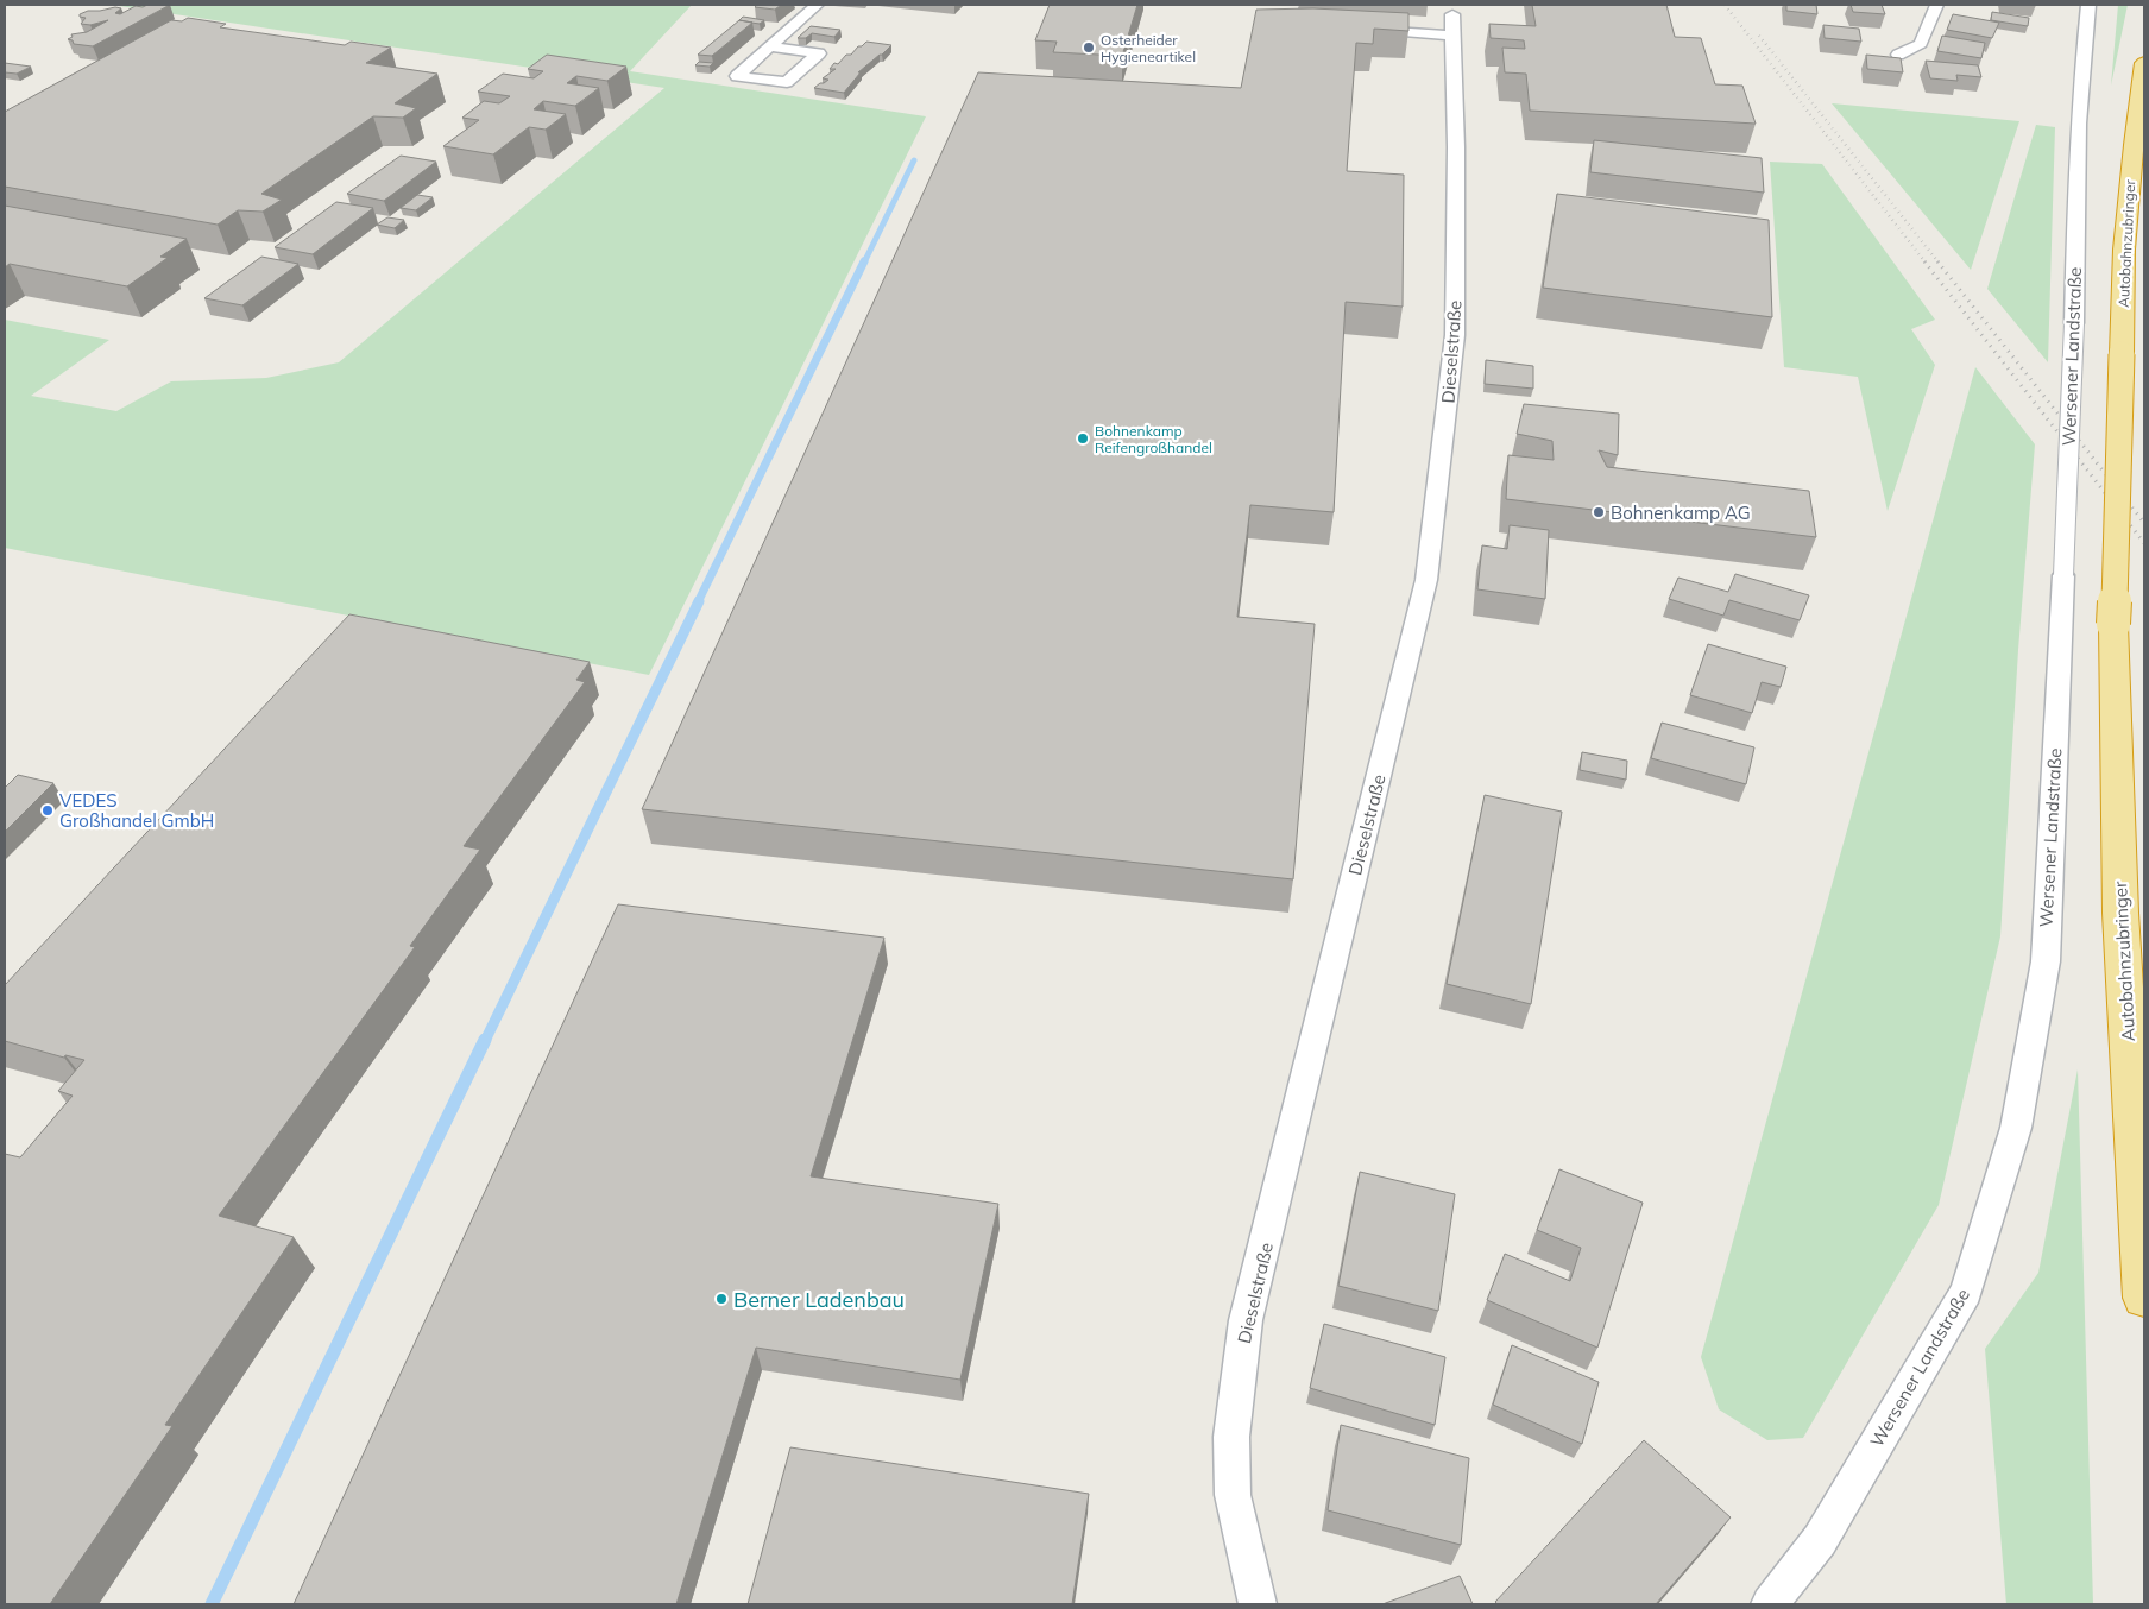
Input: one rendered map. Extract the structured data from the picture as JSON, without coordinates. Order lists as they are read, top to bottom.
{
  "streets": {
    "highway": ["Autobahnzubringer"],
    "street": ["Dieselstraße", "Wersener Landstraße"]
  },
  "places": [
    "Osterheider Hygieneartikel",
    "Bohnenkamp Reifengroßhandel",
    "Bohnenkamp AG",
    "VEDES Großhandel GmbH",
    "Berner Ladenbau"
  ]
}
